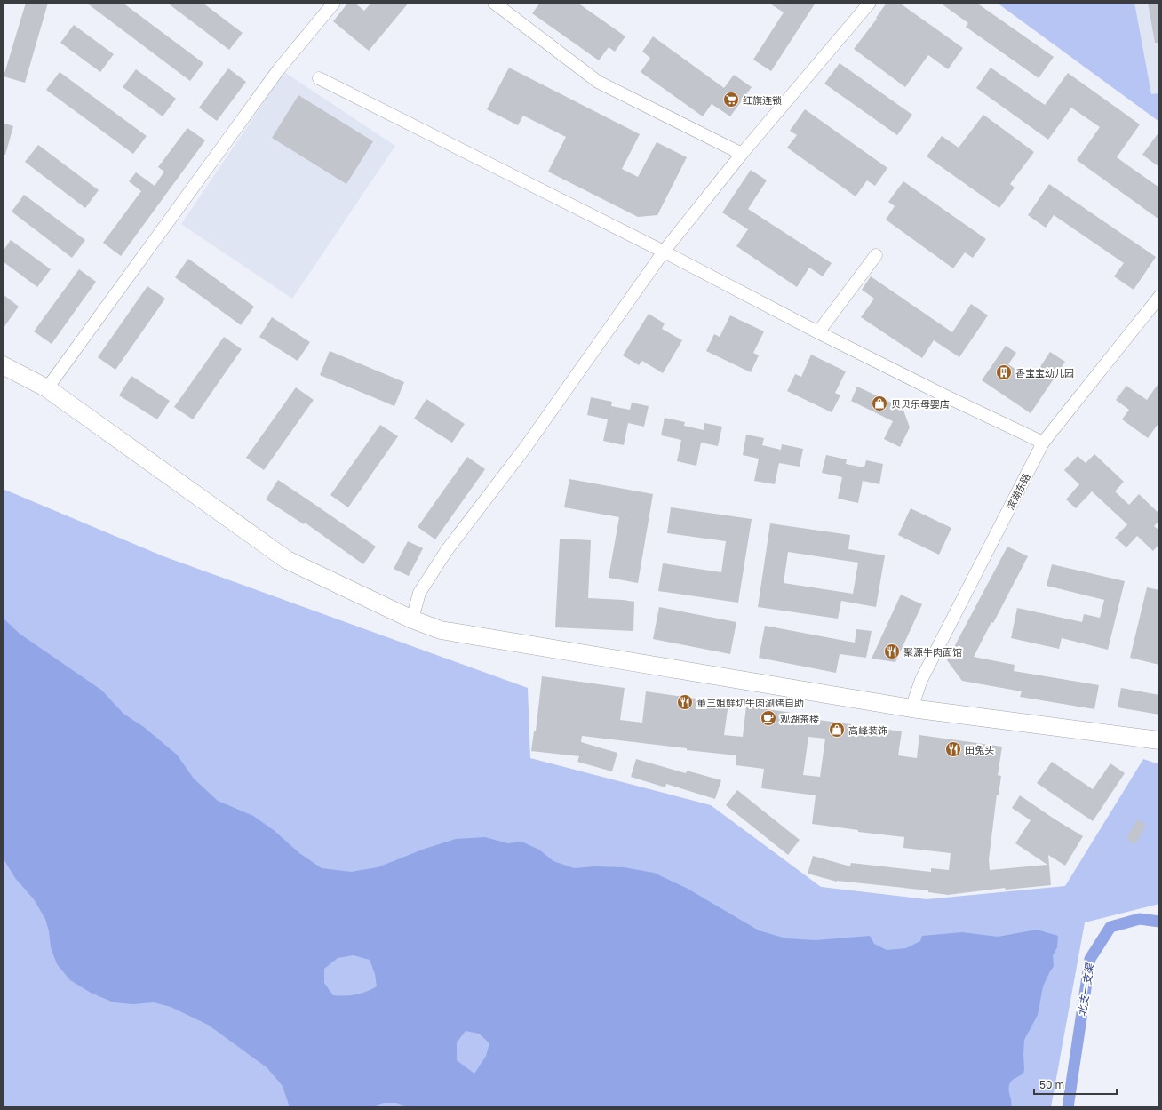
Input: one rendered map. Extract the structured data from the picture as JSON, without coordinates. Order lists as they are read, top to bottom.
{
  "streets": {
    "street": ["滨湖东路"]
  },
  "water": ["北支一支渠"],
  "places": {
    "supermarket": ["红旗连锁"],
    "building": ["香宝宝幼儿园"],
    "shop": ["贝贝乐母婴店", "高峰装饰"],
    "restaurant": ["聚源牛肉面馆", "董三姐鲜切牛肉涮烤自助", "田兔头"],
    "cafe": ["观湖茶楼"]
  },
  "scale_bar": "50 m"
}
